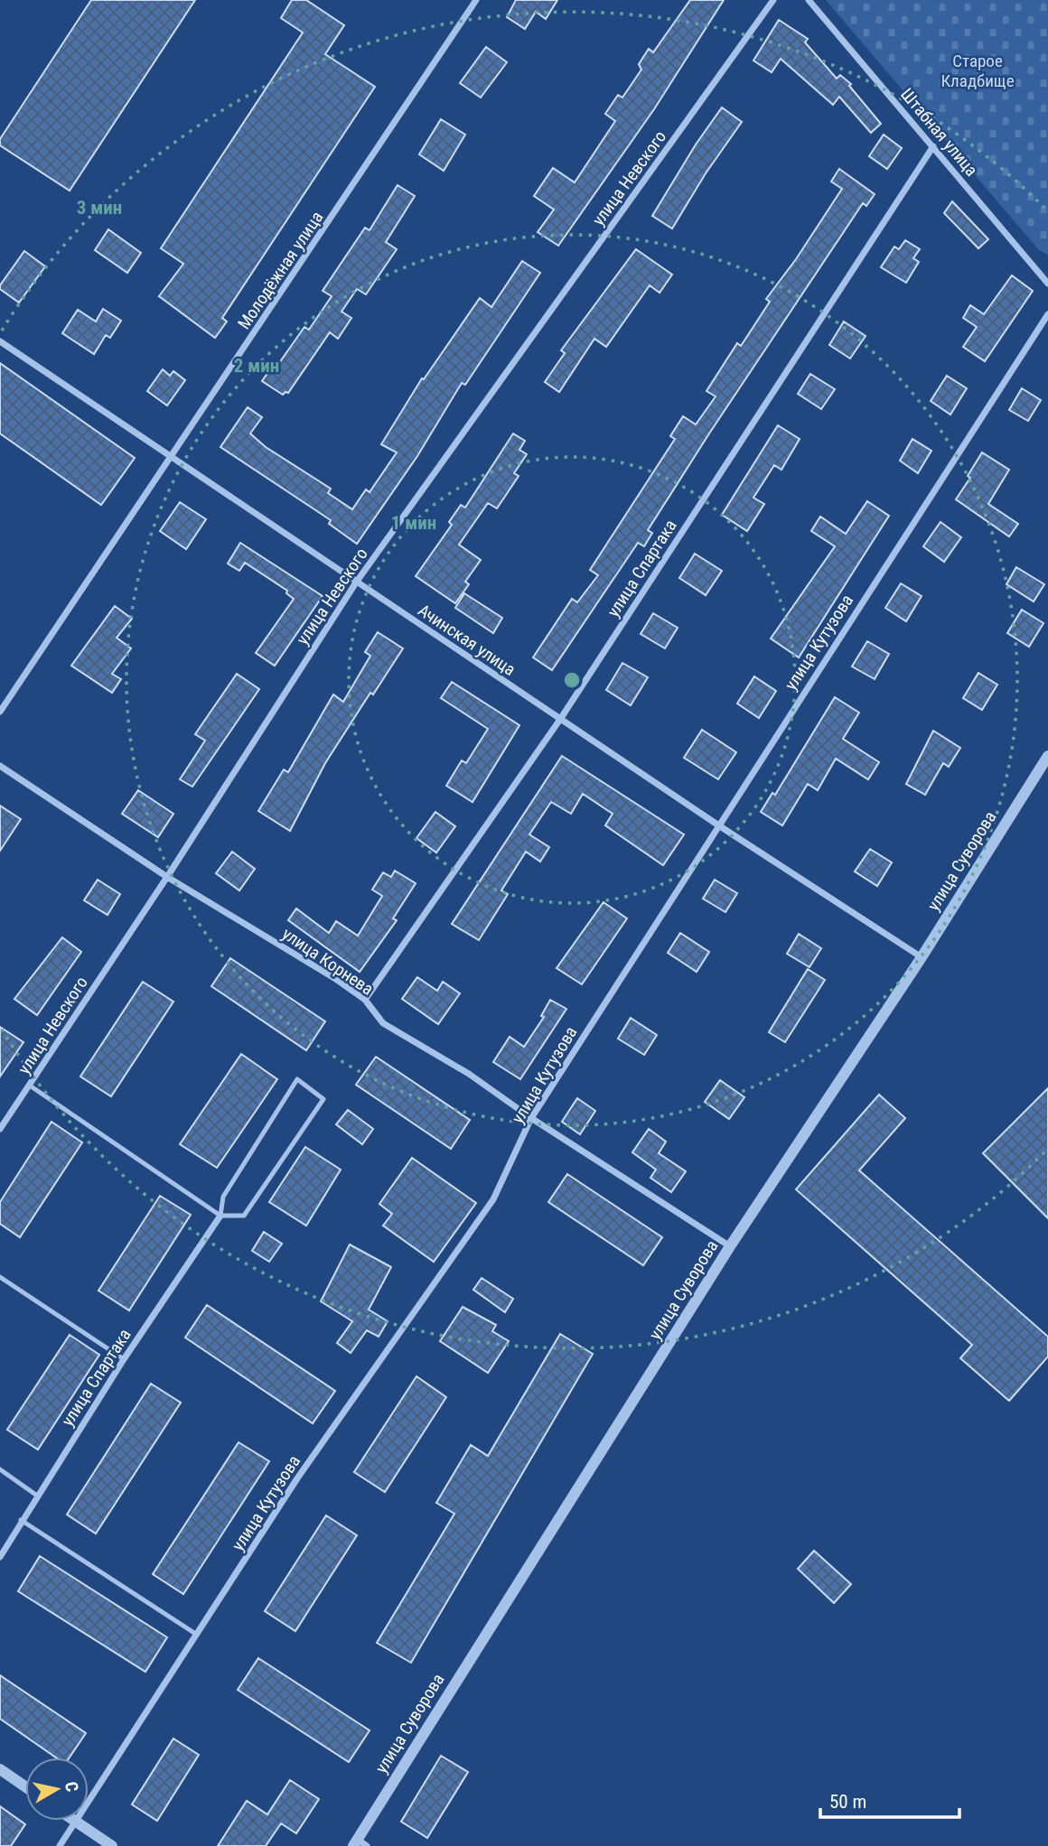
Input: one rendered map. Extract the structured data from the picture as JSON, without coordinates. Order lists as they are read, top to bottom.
{
  "streets": {
    "street": [
      "Штабная улица",
      "улица Невского",
      "Молодёжная улица",
      "улица Спартака",
      "Ачинская улица",
      "улица Кутузова",
      "улица Суворова",
      "улица Корнева"
    ]
  },
  "crossings": [
    ["Штабная улица", "улица Спартака"],
    ["улица Невского", "Ачинская улица"],
    ["улица Невского", "улица Корнева"],
    ["Молодёжная улица", "Ачинская улица"],
    ["улица Спартака", "Ачинская улица"],
    ["улица Спартака", "улица Корнева"],
    ["Ачинская улица", "улица Кутузова"],
    ["Ачинская улица", "улица Суворова"],
    ["улица Кутузова", "улица Корнева"],
    ["улица Суворова", "улица Корнева"]
  ],
  "parks": ["Старое Кладбище"],
  "scale_bar": "50 m",
  "north": "right",
  "rings": ["3 мин", "2 мин", "1 мин"]
}
